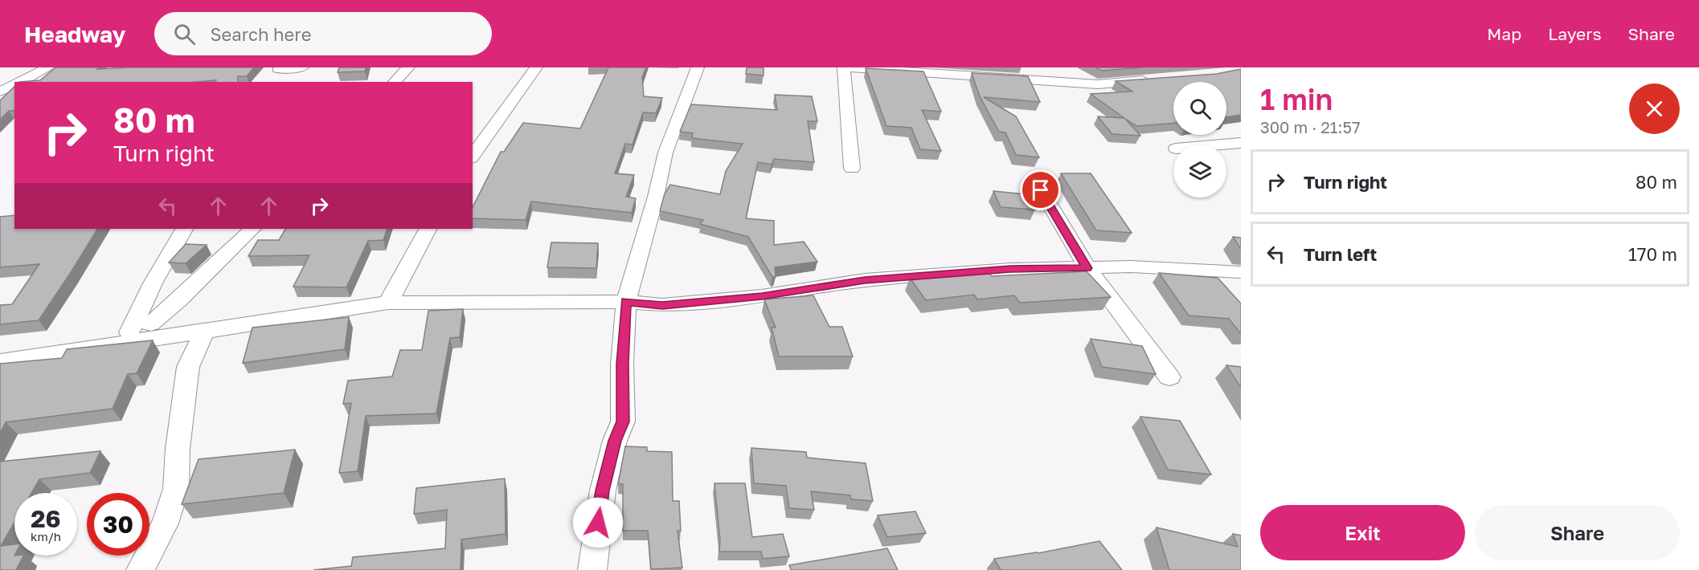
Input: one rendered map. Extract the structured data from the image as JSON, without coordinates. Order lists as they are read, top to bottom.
{
  "page": {
    "header": "Headway",
    "search": "Search here",
    "nav": ["Map", "Layers", "Share"],
    "heading": ["1 min", "300 m · 21:57"],
    "turn": ["80 m", "Turn right"],
    "list": [
      {
        "name": "Turn right",
        "value": "80 m"
      },
      {
        "name": "Turn left",
        "value": "170 m"
      }
    ],
    "speed": "26 km/h",
    "limit": "30",
    "buttons": ["Exit", "Share"]
  }
}
